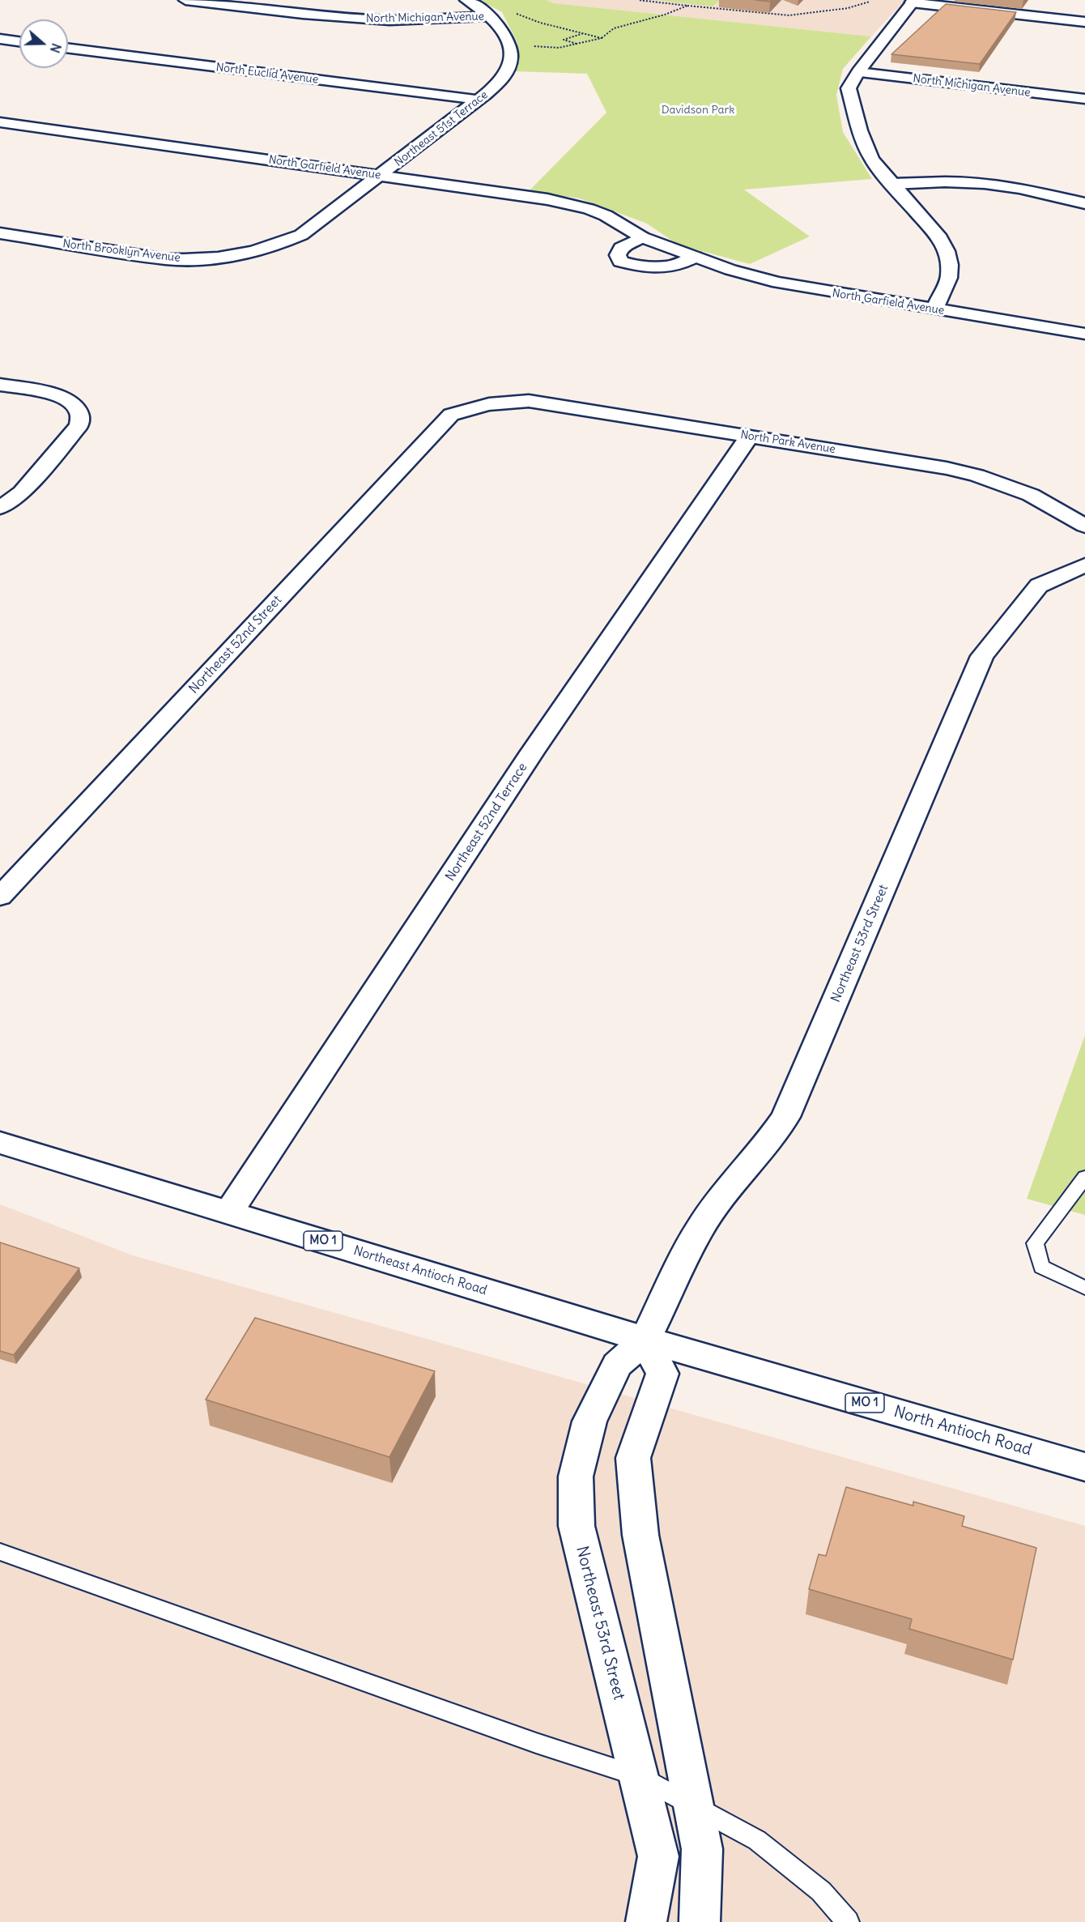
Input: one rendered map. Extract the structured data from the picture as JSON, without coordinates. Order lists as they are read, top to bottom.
{
  "streets": {
    "street": [
      "North Michigan Avenue",
      "North Euclid Avenue",
      "Northeast 51st Terrace",
      "North Garfield Avenue",
      "North Brooklyn Avenue",
      "North Park Avenue",
      "Northeast 52nd Street",
      "Northeast 52nd Terrace",
      "Northeast 53rd Street",
      "MO 1",
      "Northeast Antioch Road",
      "North Antioch Road"
    ]
  },
  "crossings": [
    ["North Euclid Avenue", "Northeast 51st Terrace"],
    ["Northeast 51st Terrace", "North Garfield Avenue"],
    ["Northeast 51st Terrace", "North Brooklyn Avenue"],
    ["North Park Avenue", "Northeast 52nd Street"],
    ["North Park Avenue", "Northeast 52nd Terrace"],
    ["Northeast 52nd Terrace", "Northeast Antioch Road"],
    ["Northeast 53rd Street", "Northeast Antioch Road"],
    ["Northeast 53rd Street", "North Antioch Road"],
    ["Northeast Antioch Road", "North Antioch Road"]
  ],
  "parks": ["Davidson Park"],
  "north": "right"
}
